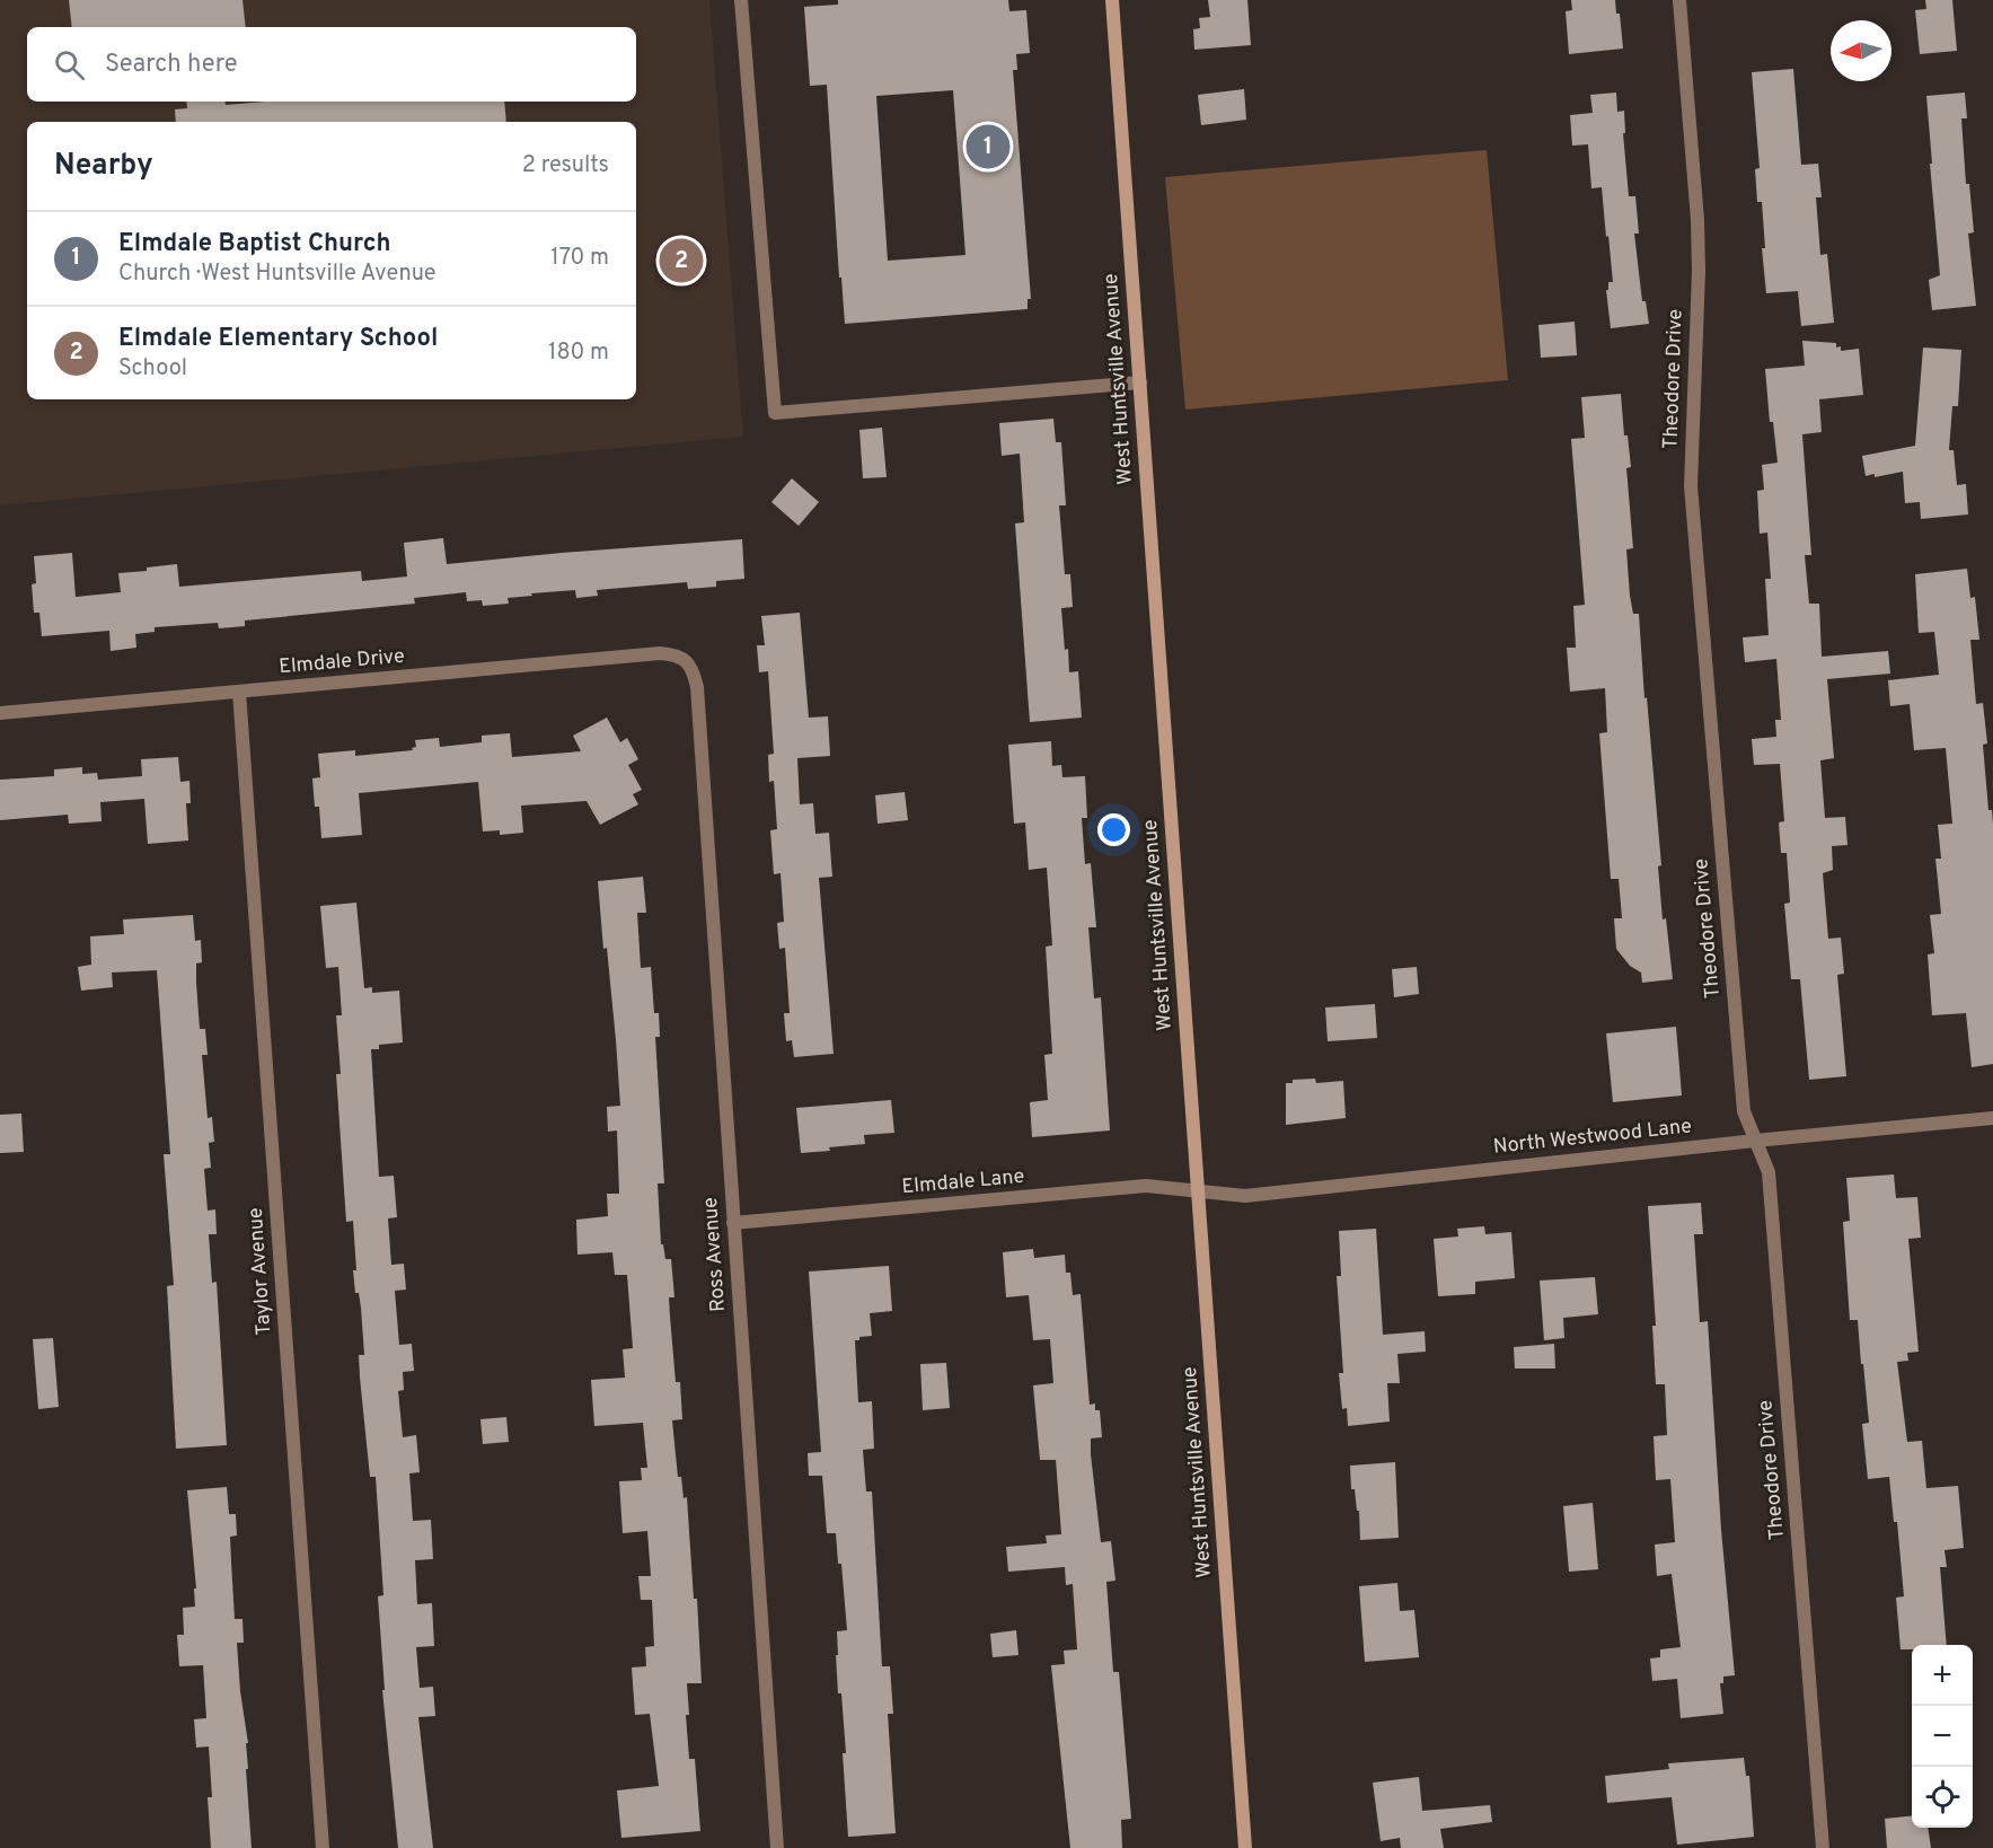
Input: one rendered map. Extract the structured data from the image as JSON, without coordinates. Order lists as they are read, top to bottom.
{
  "streets": {
    "main road": ["West Huntsville Avenue"],
    "street": [
      "Theodore Drive",
      "Elmdale Drive",
      "North Westwood Lane",
      "Elmdale Lane",
      "Ross Avenue",
      "Taylor Avenue"
    ]
  },
  "crossings": [
    ["West Huntsville Avenue", "North Westwood Lane"],
    ["West Huntsville Avenue", "Elmdale Lane"],
    ["Theodore Drive", "North Westwood Lane"],
    ["Elmdale Drive", "Ross Avenue"],
    ["Elmdale Drive", "Taylor Avenue"],
    ["North Westwood Lane", "Elmdale Lane"],
    ["Elmdale Lane", "Ross Avenue"]
  ],
  "north": "left",
  "page": {
    "search": "Search here",
    "pins": ["1", "2"],
    "heading": ["Nearby", "2 results"],
    "list": [
      {
        "mark": "1",
        "name": "Elmdale Baptist Church",
        "note": "Church · West Huntsville Avenue",
        "value": "170 m"
      },
      {
        "mark": "2",
        "name": "Elmdale Elementary School",
        "note": "School",
        "value": "180 m"
      }
    ],
    "map_buttons": ["+", "−"]
  }
}
